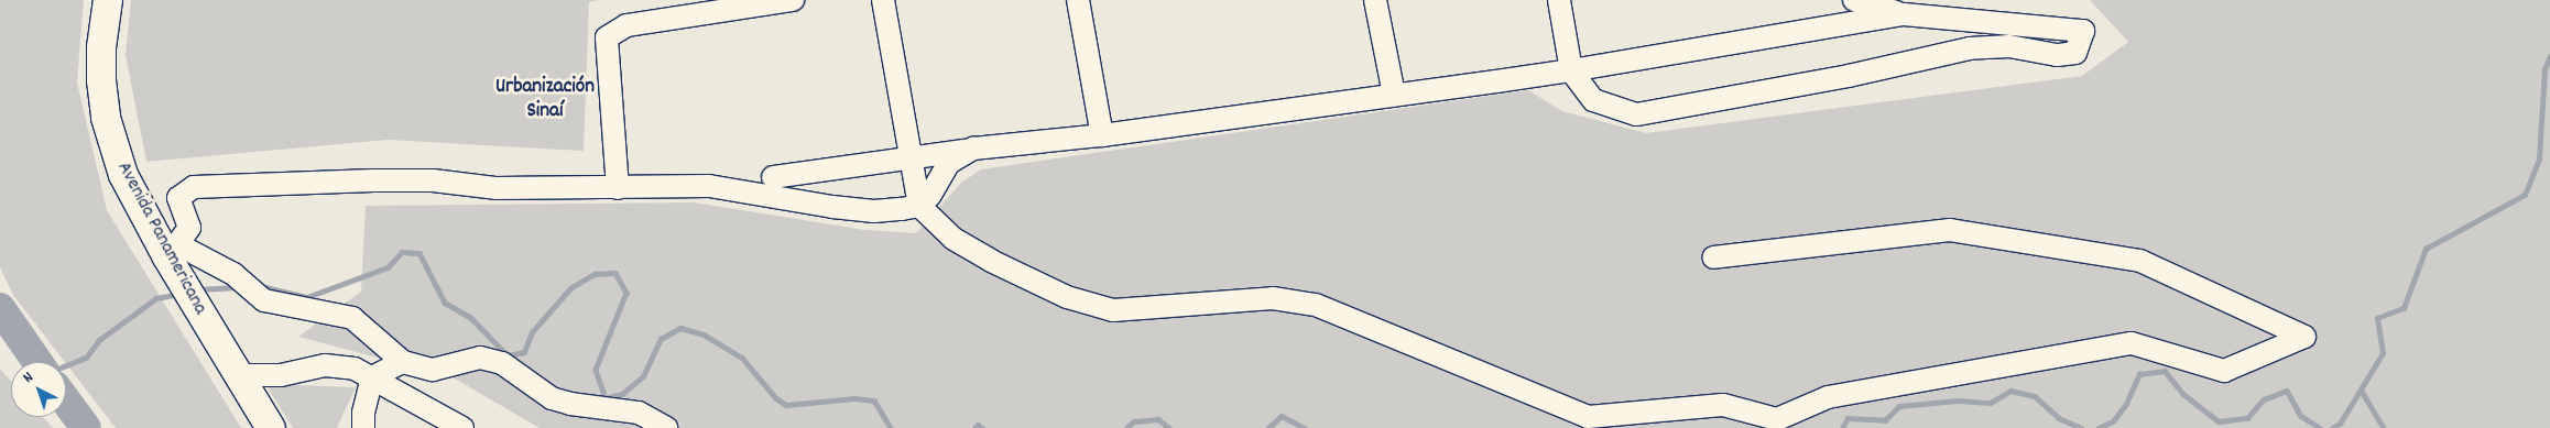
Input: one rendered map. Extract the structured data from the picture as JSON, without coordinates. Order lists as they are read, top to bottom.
{
  "streets": {
    "main road": ["Avenida Panamericana"]
  },
  "districts": ["Urbanización Sinaí"],
  "north": "top left"
}
